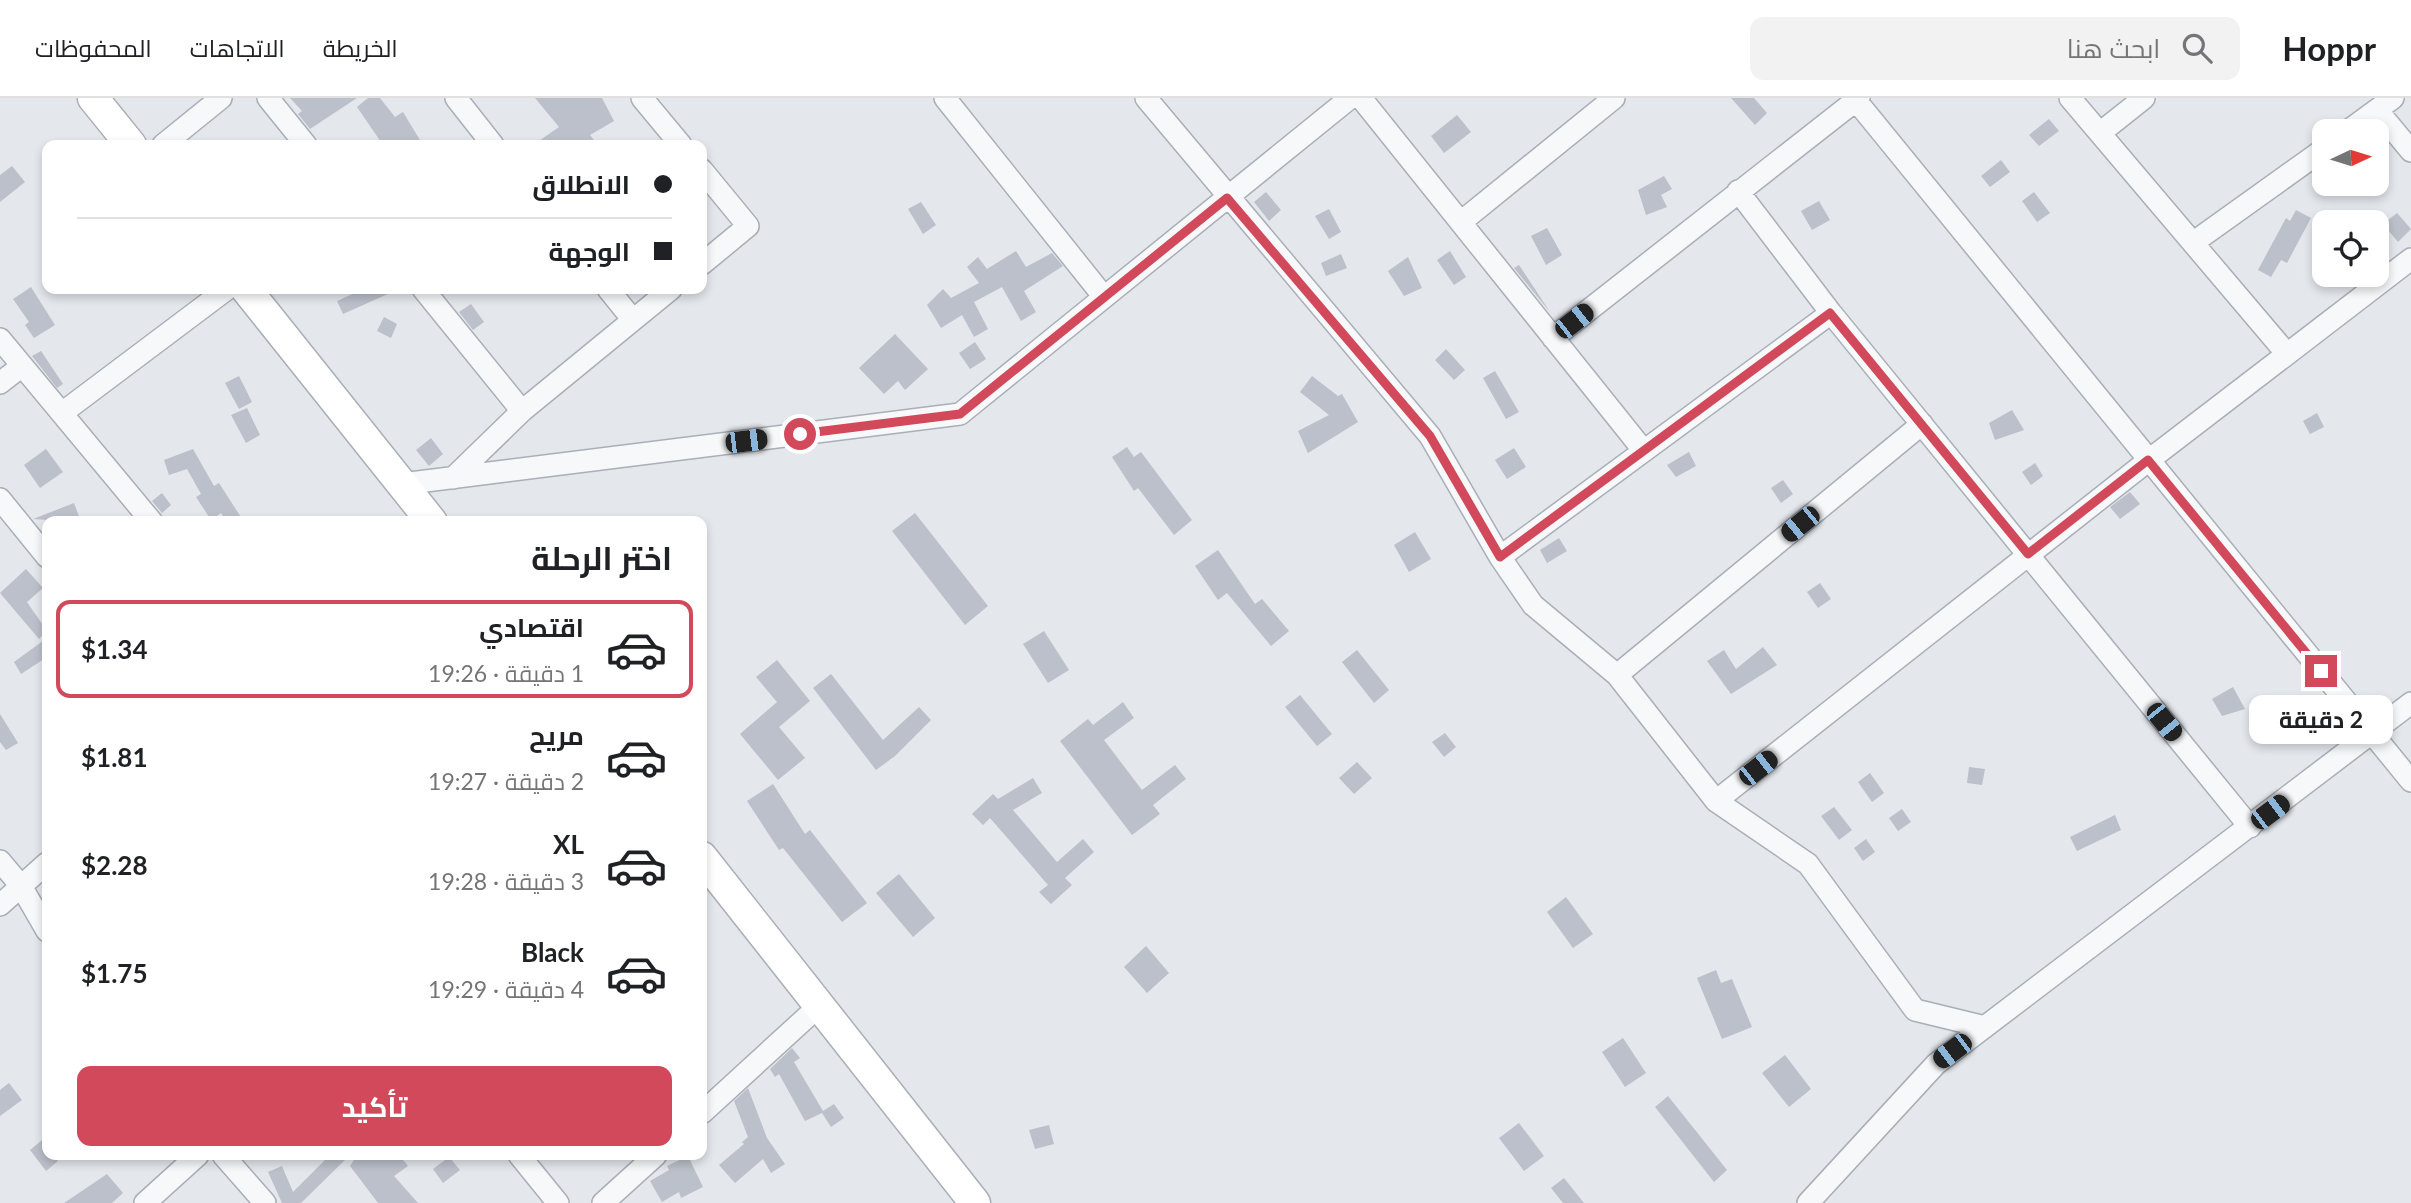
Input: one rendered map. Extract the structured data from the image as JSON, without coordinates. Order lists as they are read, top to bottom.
{
  "north": "right",
  "page": {
    "header": "Hoppr",
    "search": "ابحث هنا",
    "nav": ["الخريطة", "الاتجاهات", "المحفوظات"],
    "banner": ["الانطلاق", "الوجهة"],
    "heading": "اختر الرحلة",
    "list": [
      {
        "name": "اقتصادي",
        "note": "1 دقيقة · 19:26",
        "value": "$1.34"
      },
      {
        "name": "مريح",
        "note": "2 دقيقة · 19:27",
        "value": "$1.81"
      },
      {
        "name": "XL",
        "note": "3 دقيقة · 19:28",
        "value": "$2.28"
      },
      {
        "name": "Black",
        "note": "4 دقيقة · 19:29",
        "value": "$1.75"
      }
    ],
    "bubble": "2 دقيقة",
    "buttons": "تأكيد"
  }
}
